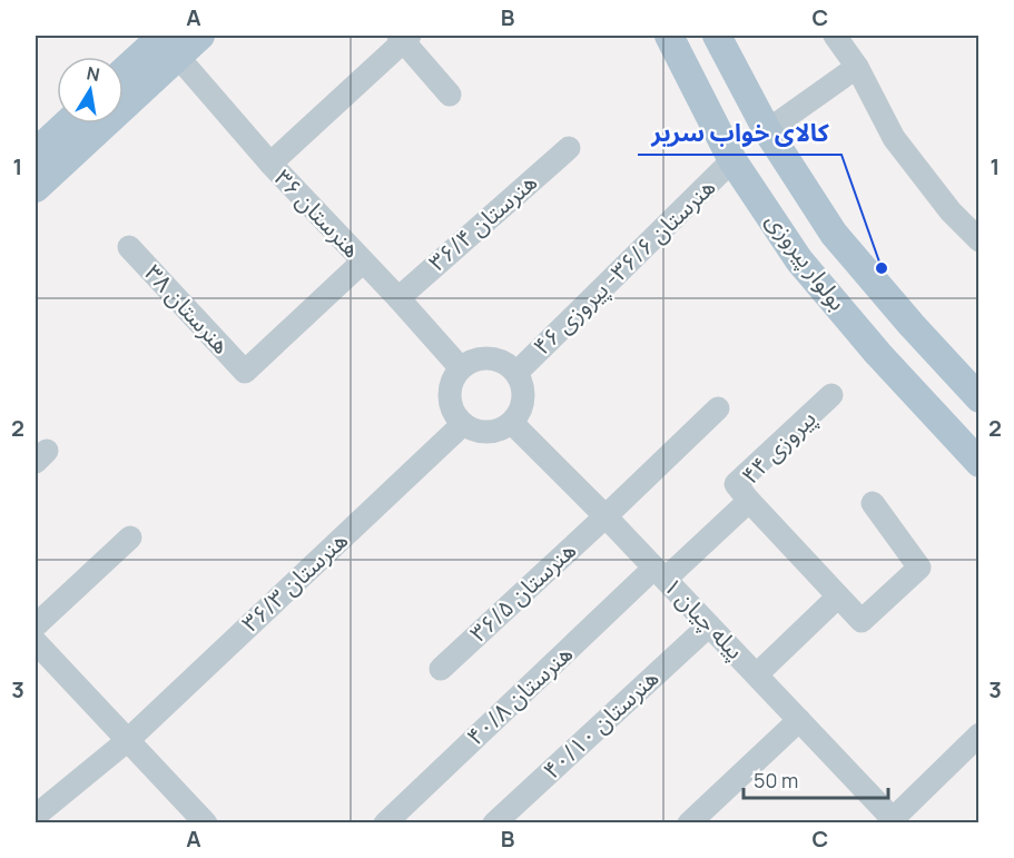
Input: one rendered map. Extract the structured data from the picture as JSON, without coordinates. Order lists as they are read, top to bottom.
{
  "streets": {
    "main road": ["بولوار پیروزی"],
    "street": [
      "هنرستان ۳۶",
      "هنرستان ۳۶/۴",
      "هنرستان ۳۶/۶- پیروزی ۴۶",
      "هنرستان ۳۸",
      "پیروزی ۴۴",
      "هنرستان ۳۶/۳",
      "هنرستان ۳۶/۵",
      "پیله چیان ۱",
      "هنرستان ۴۰/۸",
      "هنرستان ۴۰/۱۰"
    ]
  },
  "crossings": [
    ["هنرستان ۳۶", "هنرستان ۳۶/۴"],
    ["هنرستان ۳۶", "هنرستان ۳۶/۶- پیروزی ۴۶"],
    ["هنرستان ۳۶", "هنرستان ۳۸"],
    ["هنرستان ۳۶", "هنرستان ۳۶/۳"],
    ["هنرستان ۳۶", "پیله چیان ۱"],
    ["بولوار پیروزی", "هنرستان ۳۶/۶- پیروزی ۴۶"],
    ["هنرستان ۳۶/۶- پیروزی ۴۶", "هنرستان ۳۶/۳"],
    ["هنرستان ۳۶/۶- پیروزی ۴۶", "پیله چیان ۱"],
    ["پیروزی ۴۴", "هنرستان ۴۰/۸"],
    ["هنرستان ۳۶/۳", "پیله چیان ۱"],
    ["هنرستان ۳۶/۵", "پیله چیان ۱"],
    ["پیله چیان ۱", "هنرستان ۴۰/۸"],
    ["پیله چیان ۱", "هنرستان ۴۰/۱۰"]
  ],
  "places": ["کالای خواب سریر"],
  "scale_bar": "50 m",
  "north": "top",
  "grid": {
    "columns": ["A", "B", "C"],
    "rows": ["1", "2", "3"]
  }
}
